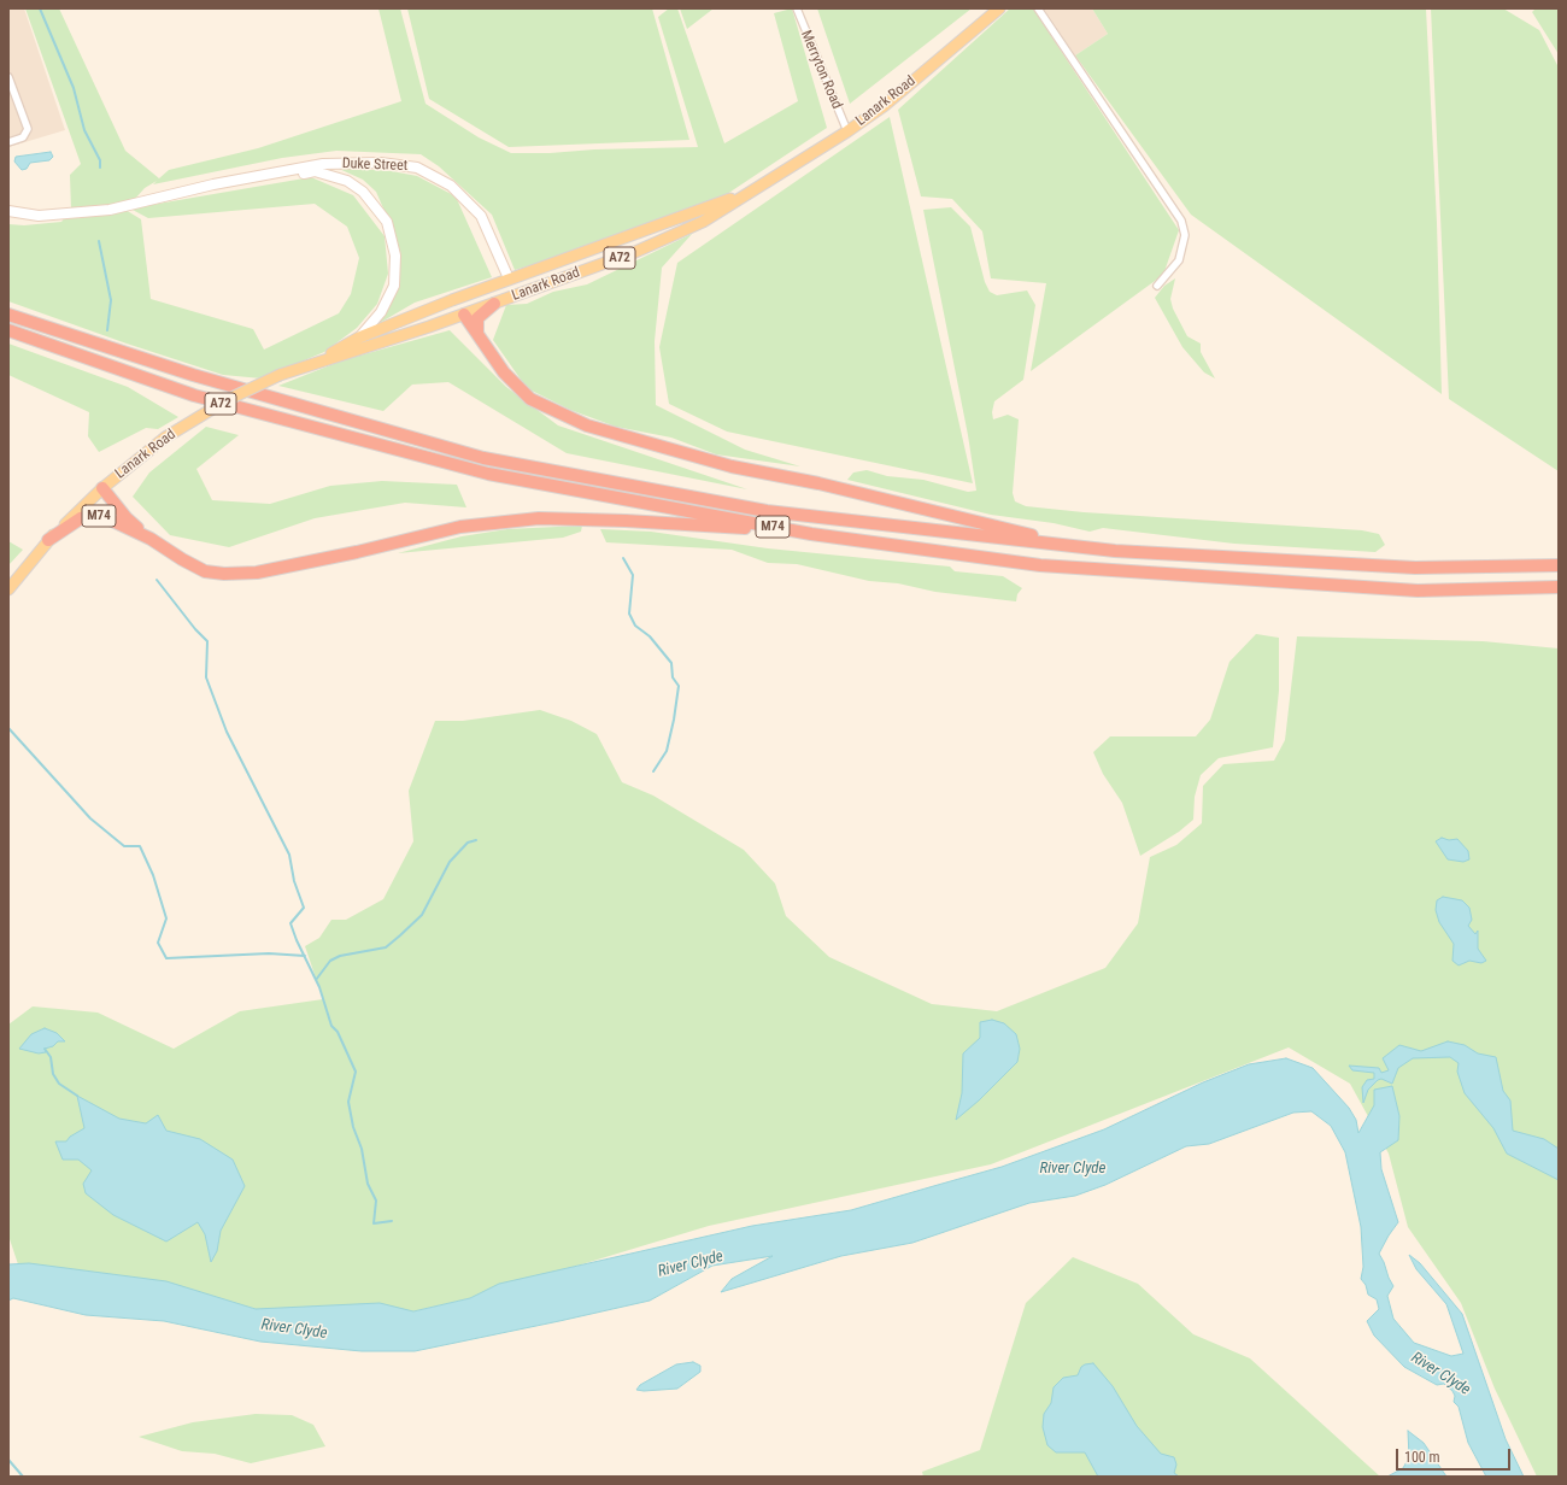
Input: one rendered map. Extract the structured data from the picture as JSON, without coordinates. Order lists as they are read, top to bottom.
{
  "streets": {
    "highway": ["M74"],
    "main road": ["Lanark Road", "A72"],
    "street": ["Merryton Road", "Duke Street"]
  },
  "crossings": [
    ["Merryton Road", "Lanark Road"],
    ["Lanark Road", "Duke Street"],
    ["Lanark Road", "A72"],
    ["Lanark Road", "M74"],
    ["A72", "M74"]
  ],
  "water": ["River Clyde"],
  "scale_bar": "100 m"
}
